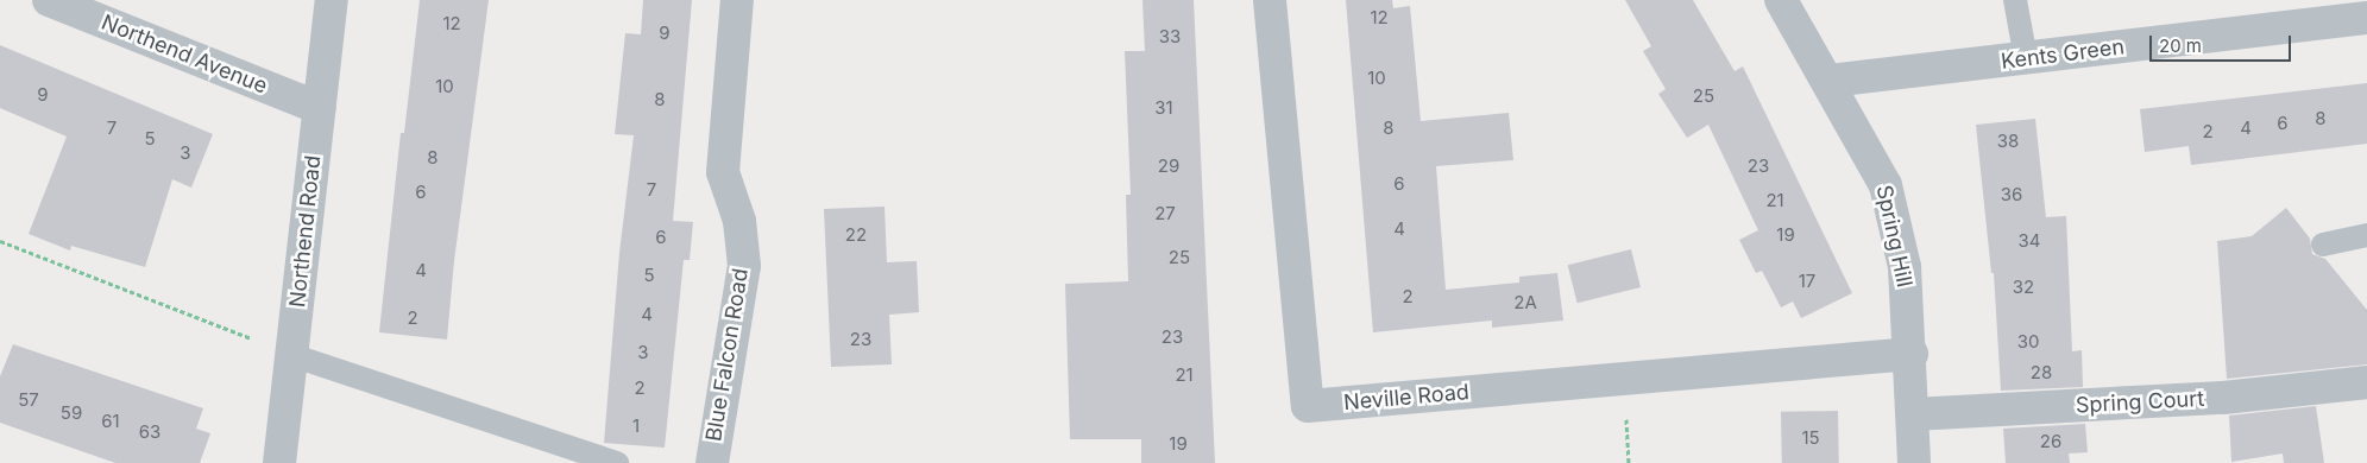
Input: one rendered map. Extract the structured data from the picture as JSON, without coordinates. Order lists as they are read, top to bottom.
{
  "streets": {
    "street": [
      "Northend Avenue",
      "Kents Green",
      "Northend Road",
      "Spring Hill",
      "Blue Falcon Road",
      "Neville Road",
      "Spring Court"
    ]
  },
  "crossings": [
    ["Northend Avenue", "Northend Road"],
    ["Kents Green", "Spring Hill"],
    ["Spring Hill", "Neville Road"],
    ["Spring Hill", "Spring Court"]
  ],
  "house_numbers": [
    "12",
    "12",
    "9",
    "33",
    "10",
    "10",
    "9",
    "25",
    "8",
    "31",
    "8",
    "6",
    "7",
    "8",
    "4",
    "2",
    "5",
    "38",
    "3",
    "8",
    "29",
    "23",
    "6",
    "7",
    "6",
    "36",
    "21",
    "27",
    "4",
    "22",
    "19",
    "6",
    "34",
    "25",
    "4",
    "5",
    "17",
    "32",
    "2",
    "2A",
    "4",
    "2",
    "23",
    "23",
    "30",
    "3",
    "28",
    "21",
    "2",
    "57",
    "59",
    "61",
    "1",
    "63",
    "15",
    "26",
    "19"
  ],
  "scale_bar": "20 m"
}
